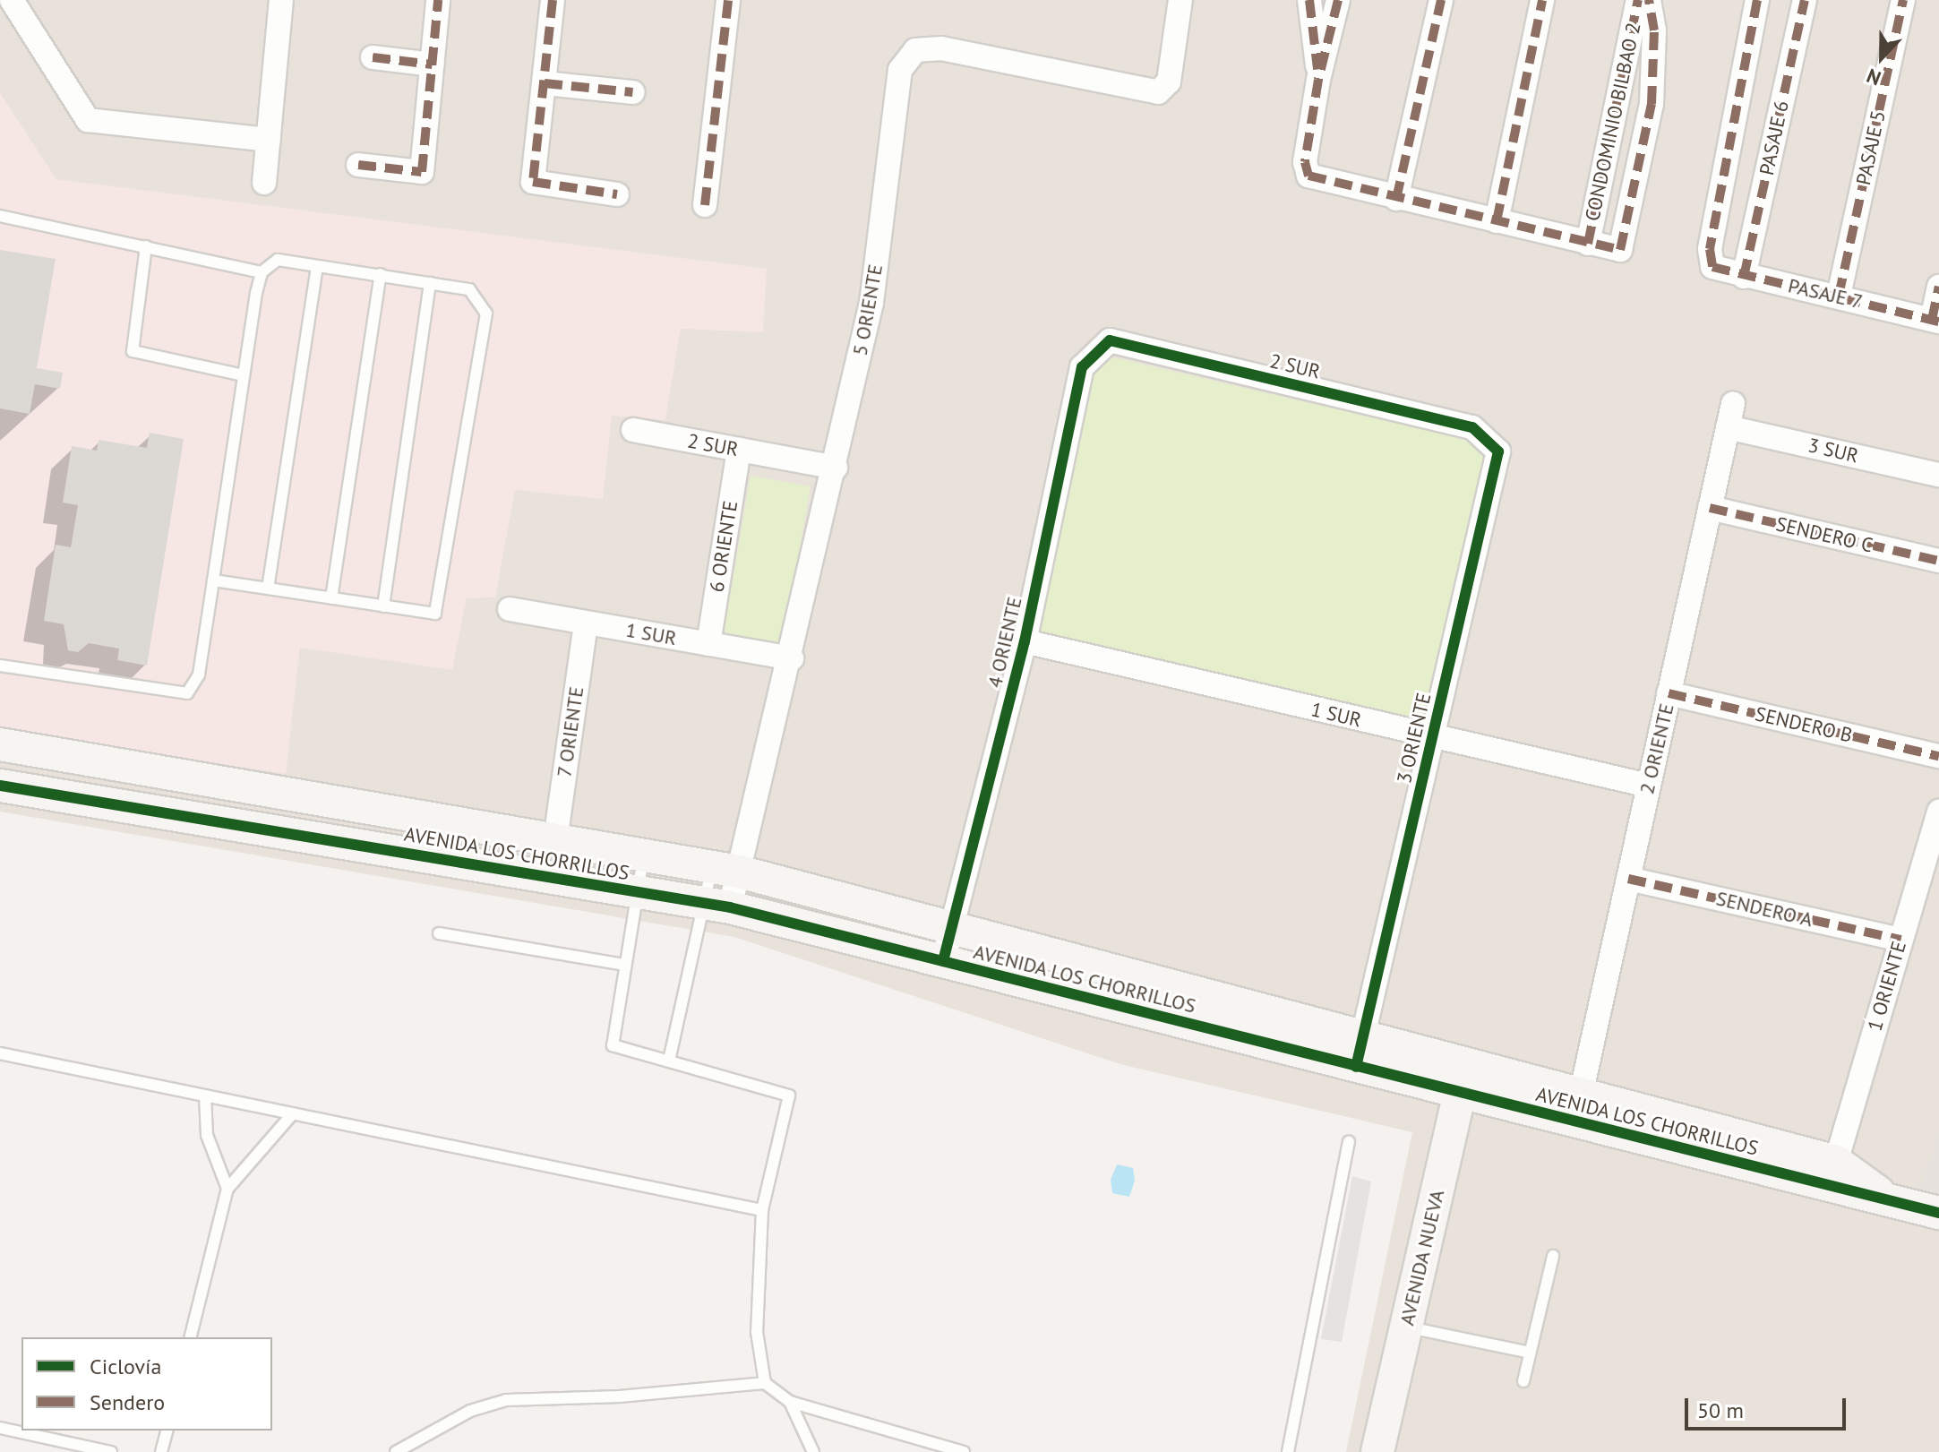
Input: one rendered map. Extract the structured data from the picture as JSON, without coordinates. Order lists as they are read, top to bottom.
{
  "streets": {
    "street": [
      "CONDOMINIO BILBAO 2",
      "PASAJE 6",
      "PASAJE 5",
      "PASAJE 7",
      "5 ORIENTE",
      "2 SUR",
      "3 SUR",
      "SENDERO C",
      "6 ORIENTE",
      "1 SUR",
      "4 ORIENTE",
      "SENDERO B",
      "7 ORIENTE",
      "3 ORIENTE",
      "2 ORIENTE",
      "AVENIDA LOS CHORRILLOS",
      "SENDERO A",
      "1 ORIENTE",
      "AVENIDA NUEVA"
    ]
  },
  "crossings": [
    ["PASAJE 6", "PASAJE 7"],
    ["PASAJE 5", "PASAJE 7"],
    ["5 ORIENTE", "2 SUR"],
    ["5 ORIENTE", "1 SUR"],
    ["5 ORIENTE", "AVENIDA LOS CHORRILLOS"],
    ["2 SUR", "6 ORIENTE"],
    ["2 SUR", "4 ORIENTE"],
    ["2 SUR", "3 ORIENTE"],
    ["3 SUR", "2 ORIENTE"],
    ["SENDERO C", "2 ORIENTE"],
    ["6 ORIENTE", "1 SUR"],
    ["1 SUR", "4 ORIENTE"],
    ["1 SUR", "7 ORIENTE"],
    ["1 SUR", "3 ORIENTE"],
    ["1 SUR", "2 ORIENTE"],
    ["4 ORIENTE", "AVENIDA LOS CHORRILLOS"],
    ["SENDERO B", "2 ORIENTE"],
    ["7 ORIENTE", "AVENIDA LOS CHORRILLOS"],
    ["3 ORIENTE", "AVENIDA LOS CHORRILLOS"],
    ["2 ORIENTE", "AVENIDA LOS CHORRILLOS"],
    ["2 ORIENTE", "SENDERO A"],
    ["AVENIDA LOS CHORRILLOS", "1 ORIENTE"],
    ["AVENIDA LOS CHORRILLOS", "AVENIDA NUEVA"],
    ["SENDERO A", "1 ORIENTE"]
  ],
  "legend": ["Ciclovía", "Sendero"],
  "scale_bar": "50 m",
  "north": "bottom"
}
